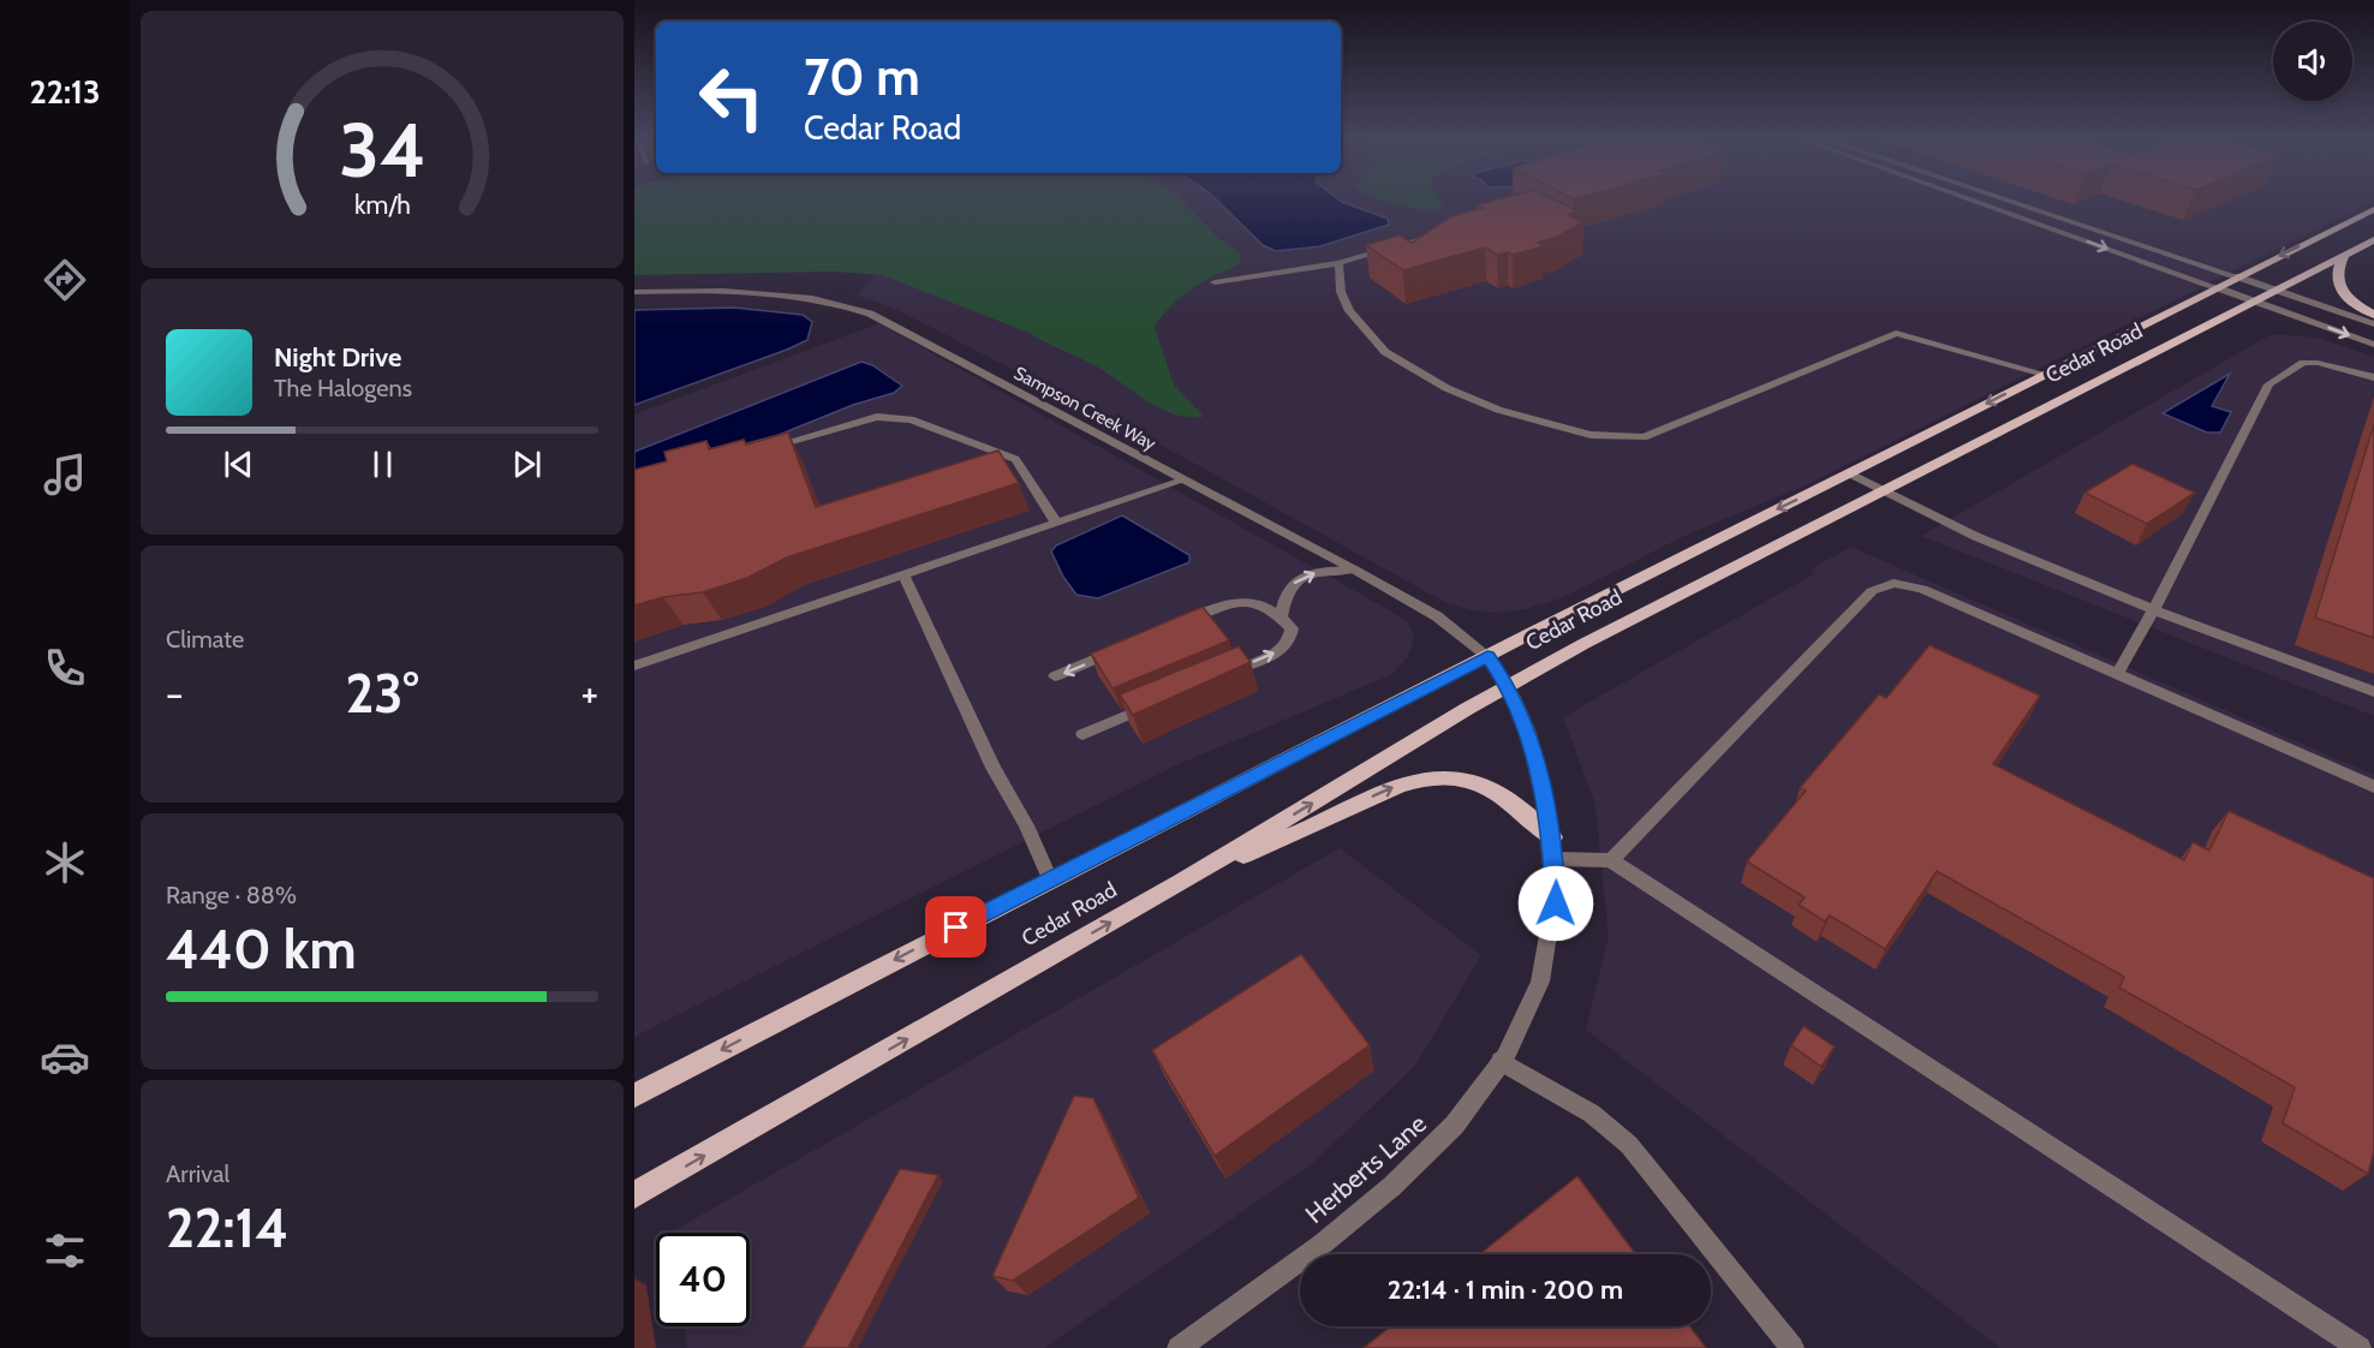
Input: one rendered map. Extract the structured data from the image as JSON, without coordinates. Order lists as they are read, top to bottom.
{
  "streets": {
    "main road": ["Cedar Road"],
    "street": ["Sampson Creek Way", "Herberts Lane"]
  },
  "crossings": [
    ["Cedar Road", "Sampson Creek Way"],
    ["Cedar Road", "Herberts Lane"],
    ["Sampson Creek Way", "Herberts Lane"]
  ],
  "page": {
    "tabs": "22:13",
    "turn": ["70 m", "Cedar Road"],
    "song": ["Night Drive", "The Halogens"],
    "tile": [
      "Climate",
      ["Range · 88%", "440 km"],
      ["Arrival", "22:14"]
    ],
    "heat": ["−", "23°", "+"],
    "limit": "40",
    "trip": "22:14 · 1 min · 200 m",
    "gauge": ["34", "km/h"]
  }
}
